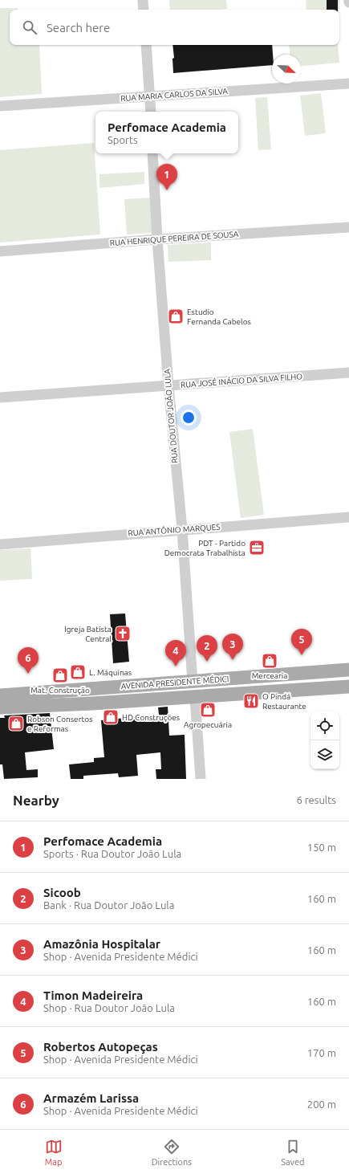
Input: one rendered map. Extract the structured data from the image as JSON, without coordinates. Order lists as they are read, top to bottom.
{
  "streets": {
    "main road": ["AVENIDA PRESIDENTE MÉDICI"],
    "street": [
      "RUA MARIA CARLOS DA SILVA",
      "RUA HENRIQUE PEREIRA DE SOUSA",
      "RUA JOSÉ INÁCIO DA SILVA FILHO",
      "RUA DOUTOR JOÃO LULA",
      "RUA ANTÔNIO MARQUES"
    ]
  },
  "crossings": [
    ["RUA HENRIQUE PEREIRA DE SOUSA", "RUA DOUTOR JOÃO LULA"],
    ["RUA JOSÉ INÁCIO DA SILVA FILHO", "RUA DOUTOR JOÃO LULA"],
    ["RUA DOUTOR JOÃO LULA", "RUA ANTÔNIO MARQUES"],
    ["RUA DOUTOR JOÃO LULA", "AVENIDA PRESIDENTE MÉDICI"]
  ],
  "places": {
    "shop": [
      "Estudio Fernanda Cabelos",
      "Mercearia",
      "L. Máquinas",
      "Mat. Construção",
      "Agropecuária",
      "HD Construções",
      "Robson Consertos e Reformas"
    ],
    "office": ["PDT - Partido Democrata Trabalhista"],
    "church": ["Igreja Batista Central"],
    "restaurant": ["O Pindá Restaurante"]
  },
  "north": "bottom right",
  "page": {
    "search": "Search here",
    "popup": ["Perfomace Academia", "Sports"],
    "pins": [
      "1",
      "5",
      "3",
      "2",
      "4",
      "6"
    ],
    "heading": ["Nearby", "6 results"],
    "list": [
      {
        "mark": "1",
        "name": "Perfomace Academia",
        "note": "Sports · Rua Doutor João Lula",
        "value": "150 m"
      },
      {
        "mark": "2",
        "name": "Sicoob",
        "note": "Bank · Rua Doutor João Lula",
        "value": "160 m"
      },
      {
        "mark": "3",
        "name": "Amazônia Hospitalar",
        "note": "Shop · Avenida Presidente Médici",
        "value": "160 m"
      },
      {
        "mark": "4",
        "name": "Timon Madeireira",
        "note": "Shop · Rua Doutor João Lula",
        "value": "160 m"
      },
      {
        "mark": "5",
        "name": "Robertos Autopeças",
        "note": "Shop · Avenida Presidente Médici",
        "value": "170 m"
      },
      {
        "mark": "6",
        "name": "Armazém Larissa",
        "note": "Shop · Avenida Presidente Médici",
        "value": "200 m"
      }
    ],
    "nav": ["Map", "Directions", "Saved"]
  }
}
